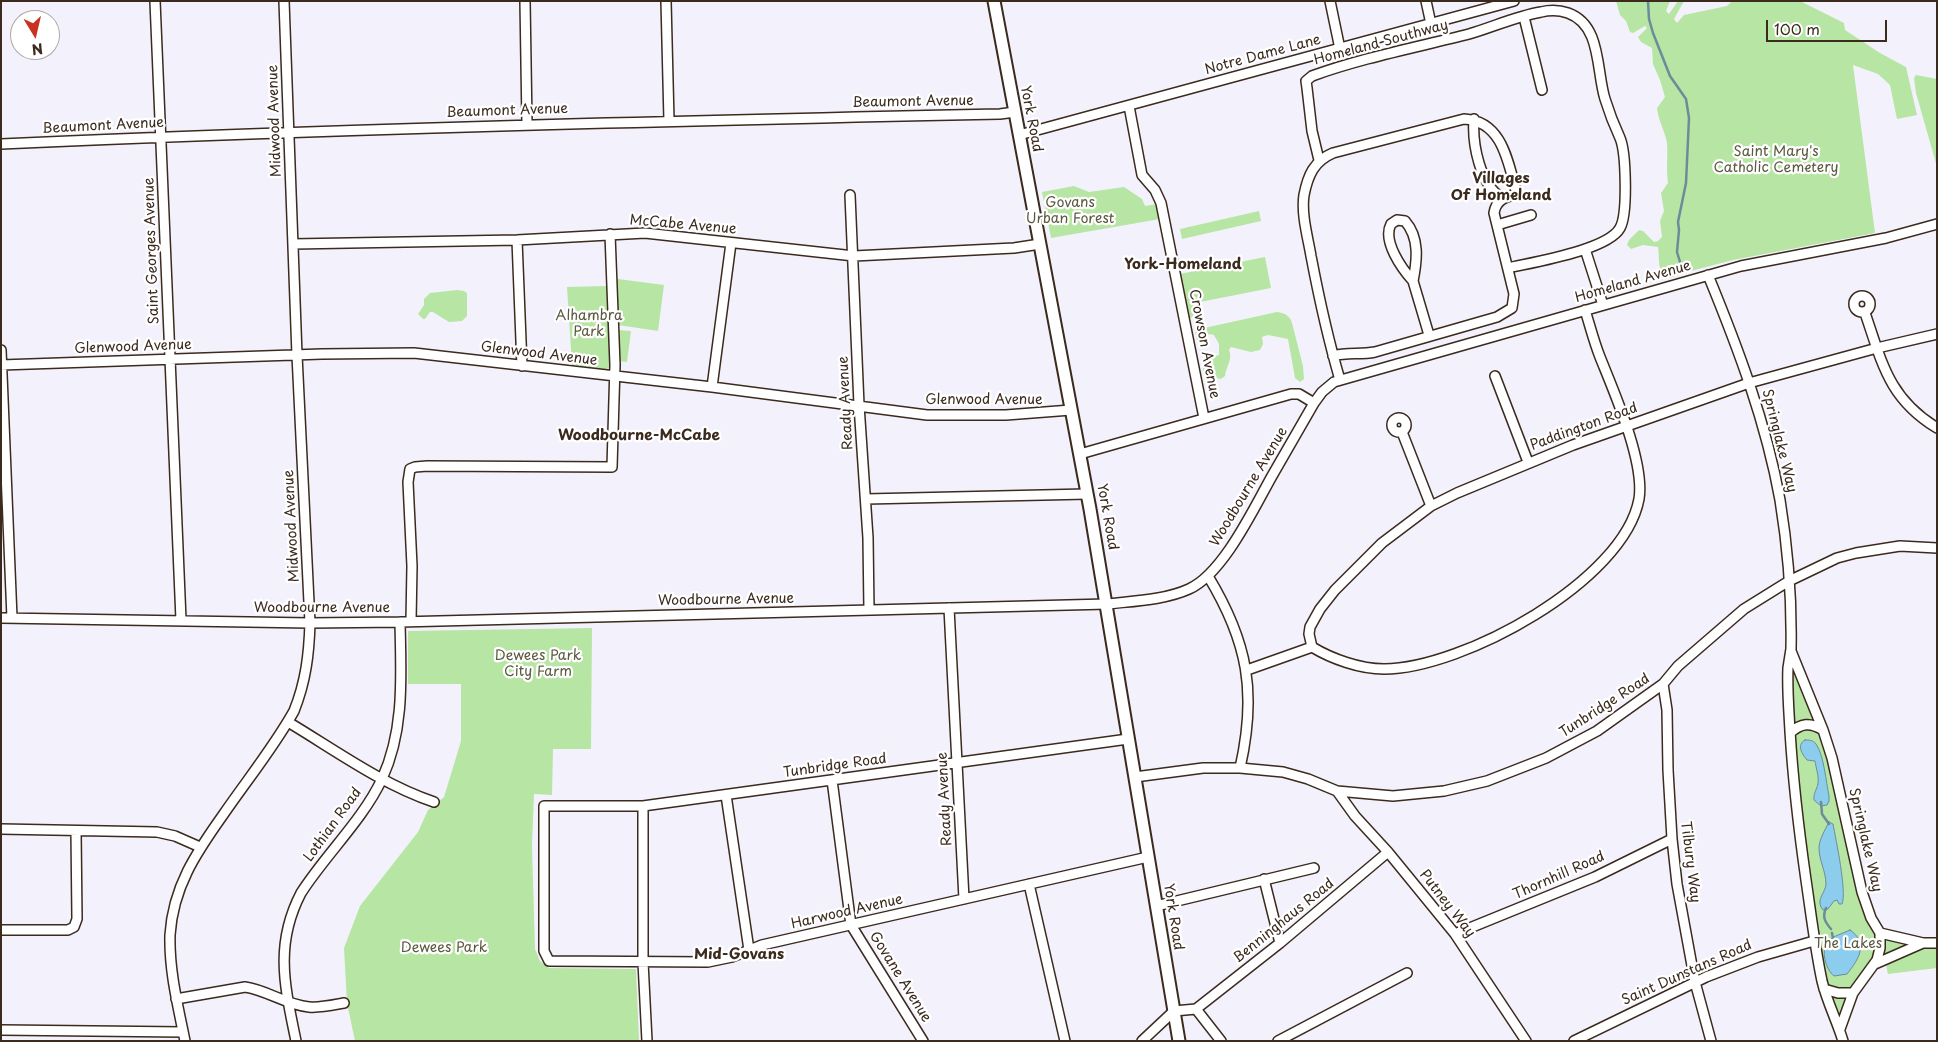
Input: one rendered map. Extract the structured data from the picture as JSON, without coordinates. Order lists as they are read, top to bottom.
{
  "streets": {
    "main road": ["York Road"],
    "street": [
      "Homeland Southway",
      "Notre Dame Lane",
      "Beaumont Avenue",
      "Midwood Avenue",
      "McCabe Avenue",
      "Saint Georges Avenue",
      "Homeland Avenue",
      "Crowson Avenue",
      "Glenwood Avenue",
      "Ready Avenue",
      "Paddington Road",
      "Springlake Way",
      "Woodbourne Avenue",
      "Tunbridge Road",
      "Lothian Road",
      "Tilbury Way",
      "Thornhill Road",
      "Putney Way",
      "Harwood Avenue",
      "Benninghaus Road",
      "Saint Dunstans Road",
      "Govane Avenue"
    ]
  },
  "crossings": [
    ["Notre Dame Lane", "York Road"],
    ["Notre Dame Lane", "Crowson Avenue"],
    ["Beaumont Avenue", "York Road"],
    ["Beaumont Avenue", "Midwood Avenue"],
    ["Beaumont Avenue", "Saint Georges Avenue"],
    ["York Road", "McCabe Avenue"],
    ["York Road", "Glenwood Avenue"],
    ["York Road", "Woodbourne Avenue"],
    ["York Road", "Tunbridge Road"],
    ["York Road", "Harwood Avenue"],
    ["Midwood Avenue", "McCabe Avenue"],
    ["Midwood Avenue", "Glenwood Avenue"],
    ["Midwood Avenue", "Woodbourne Avenue"],
    ["McCabe Avenue", "Ready Avenue"],
    ["Saint Georges Avenue", "Glenwood Avenue"],
    ["Saint Georges Avenue", "Woodbourne Avenue"],
    ["Homeland Avenue", "Springlake Way"],
    ["Homeland Avenue", "Woodbourne Avenue"],
    ["Glenwood Avenue", "Ready Avenue"],
    ["Ready Avenue", "Woodbourne Avenue"],
    ["Ready Avenue", "Tunbridge Road"],
    ["Ready Avenue", "Harwood Avenue"],
    ["Paddington Road", "Springlake Way"],
    ["Springlake Way", "Tunbridge Road"],
    ["Springlake Way", "Saint Dunstans Road"],
    ["Woodbourne Avenue", "Lothian Road"],
    ["Tunbridge Road", "Tilbury Way"],
    ["Tunbridge Road", "Putney Way"],
    ["Tunbridge Road", "Harwood Avenue"],
    ["Tunbridge Road", "Govane Avenue"],
    ["Tilbury Way", "Thornhill Road"],
    ["Tilbury Way", "Saint Dunstans Road"],
    ["Thornhill Road", "Putney Way"],
    ["Putney Way", "Benninghaus Road"],
    ["Harwood Avenue", "Govane Avenue"]
  ],
  "districts": [
    "Villages Of Homeland",
    "York-Homeland",
    "Woodbourne-McCabe",
    "Mid-Govans"
  ],
  "parks": [
    "Saint Mary's Catholic Cemetery",
    "Govans Urban Forest",
    "Alhambra Park",
    "Dewees Park City Farm",
    "The Lakes",
    "Dewees Park"
  ],
  "scale_bar": "100 m",
  "north": "bottom"
}
